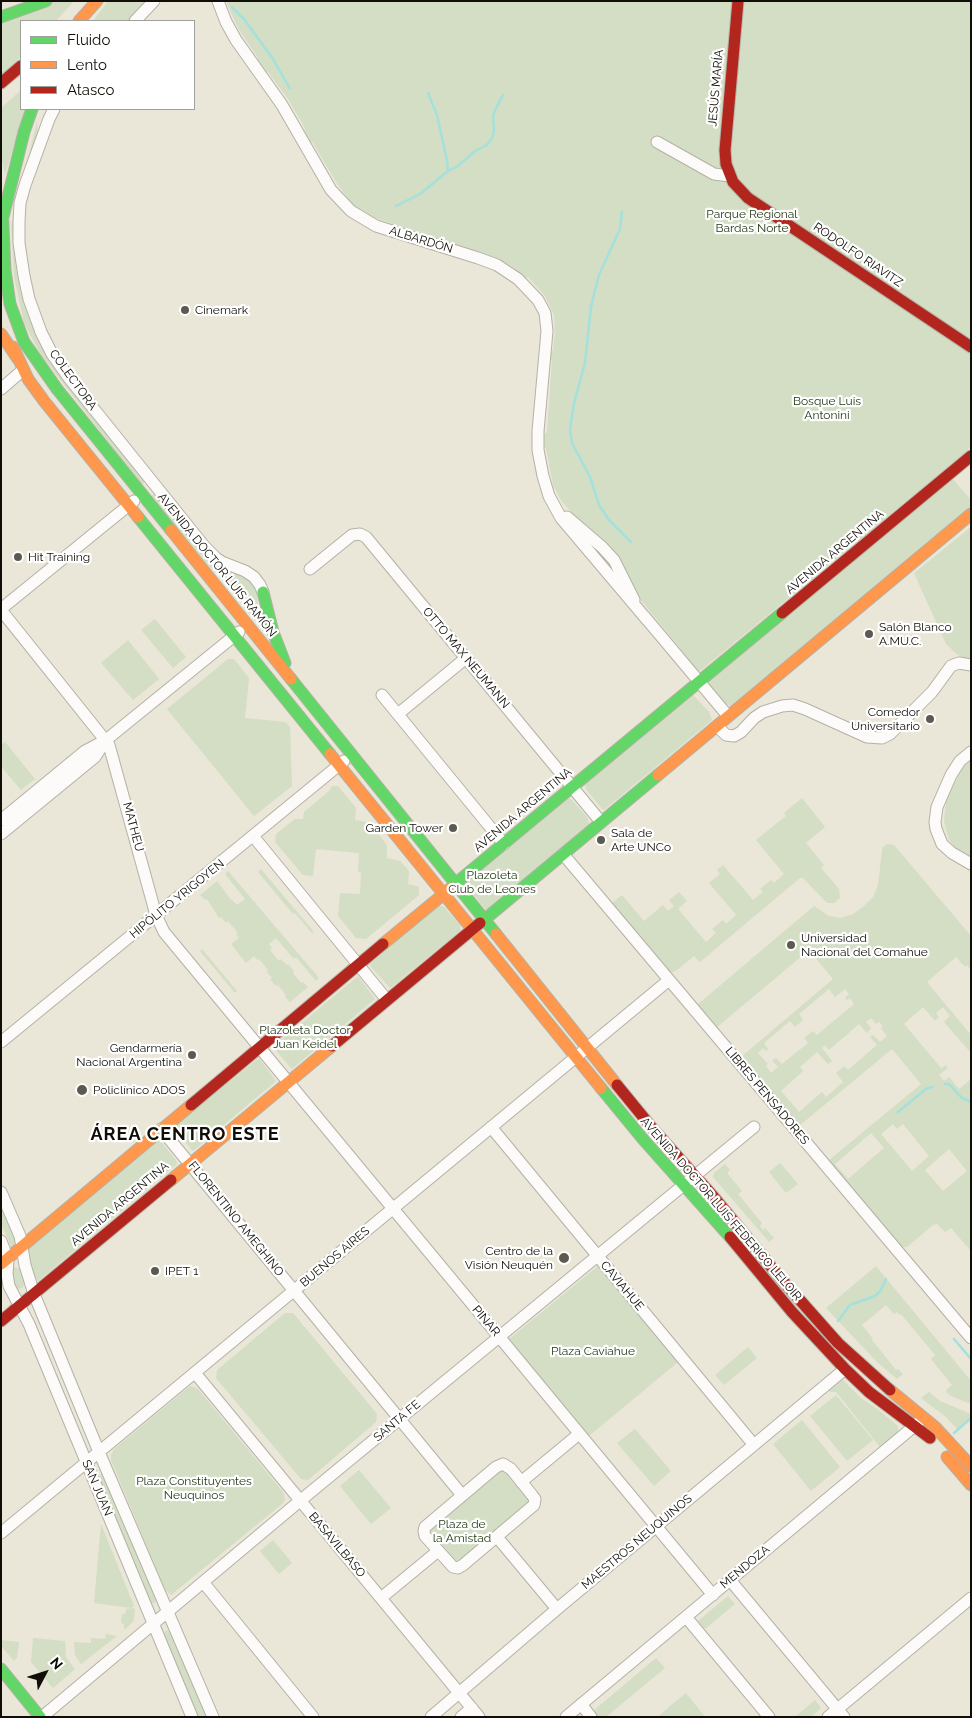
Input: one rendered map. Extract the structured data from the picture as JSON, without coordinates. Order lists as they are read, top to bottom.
{
  "streets": {
    "main road": [
      "JESÚS MARÍA",
      "RODOLFO RIAVITZ",
      "AVENIDA ARGENTINA",
      "AVENIDA DOCTOR LUIS RAMÓN",
      "AVENIDA DOCTOR LUIS FEDERICO LELOIR"
    ],
    "street": [
      "ALBARDÓN",
      "COLECTORA",
      "OTTO MAX NEUMANN",
      "MATHEU",
      "HIPÓLITO YRIGOYEN",
      "LIBRES PENSADORES",
      "FLORENTINO AMEGHINO",
      "BUENOS AIRES",
      "CAVIAHUE",
      "PINAR",
      "SANTA FE",
      "SAN JUAN",
      "MAESTROS NEUQUINOS",
      "BASAVILBASO",
      "MENDOZA"
    ]
  },
  "crossings": [
    ["JESÚS MARÍA", "RODOLFO RIAVITZ"],
    ["ALBARDÓN", "AVENIDA ARGENTINA"],
    ["AVENIDA ARGENTINA", "AVENIDA DOCTOR LUIS RAMÓN"],
    ["AVENIDA ARGENTINA", "OTTO MAX NEUMANN"],
    ["AVENIDA ARGENTINA", "MATHEU"],
    ["AVENIDA ARGENTINA", "LIBRES PENSADORES"],
    ["AVENIDA ARGENTINA", "AVENIDA DOCTOR LUIS FEDERICO LELOIR"],
    ["AVENIDA ARGENTINA", "FLORENTINO AMEGHINO"],
    ["AVENIDA ARGENTINA", "PINAR"],
    ["AVENIDA ARGENTINA", "SAN JUAN"],
    ["AVENIDA DOCTOR LUIS RAMÓN", "HIPÓLITO YRIGOYEN"],
    ["AVENIDA DOCTOR LUIS RAMÓN", "AVENIDA DOCTOR LUIS FEDERICO LELOIR"],
    ["MATHEU", "HIPÓLITO YRIGOYEN"],
    ["MATHEU", "PINAR"],
    ["LIBRES PENSADORES", "BUENOS AIRES"],
    ["AVENIDA DOCTOR LUIS FEDERICO LELOIR", "BUENOS AIRES"],
    ["AVENIDA DOCTOR LUIS FEDERICO LELOIR", "SANTA FE"],
    ["AVENIDA DOCTOR LUIS FEDERICO LELOIR", "MAESTROS NEUQUINOS"],
    ["AVENIDA DOCTOR LUIS FEDERICO LELOIR", "MENDOZA"],
    ["FLORENTINO AMEGHINO", "BUENOS AIRES"],
    ["FLORENTINO AMEGHINO", "SANTA FE"],
    ["BUENOS AIRES", "CAVIAHUE"],
    ["BUENOS AIRES", "PINAR"],
    ["BUENOS AIRES", "SAN JUAN"],
    ["BUENOS AIRES", "BASAVILBASO"],
    ["CAVIAHUE", "SANTA FE"],
    ["CAVIAHUE", "MAESTROS NEUQUINOS"],
    ["PINAR", "SANTA FE"],
    ["PINAR", "MAESTROS NEUQUINOS"],
    ["PINAR", "MENDOZA"],
    ["SANTA FE", "SAN JUAN"],
    ["SANTA FE", "BASAVILBASO"],
    ["MAESTROS NEUQUINOS", "BASAVILBASO"]
  ],
  "districts": ["ÁREA CENTRO ESTE"],
  "parks": [
    "Parque Regional Bardas Norte",
    "Bosque Luis Antonini",
    "Plazoleta Club de Leones",
    "Plazoleta Doctor Juan Keidel",
    "Plaza Caviahue",
    "Plaza Constituyentes Neuquinos",
    "Plaza de la Amistad"
  ],
  "places": [
    "Cinemark",
    "Hit Training",
    "Salón Blanco A.MU.C.",
    "Comedor Universitario",
    "Garden Tower",
    "Sala de Arte UNCo",
    "Universidad Nacional del Comahue",
    "Gendarmería Nacional Argentina",
    "Policlínico ADOS",
    "Centro de la Visión Neuquén",
    "IPET 1"
  ],
  "legend": ["Fluido", "Lento", "Atasco"],
  "north": "top right"
}
